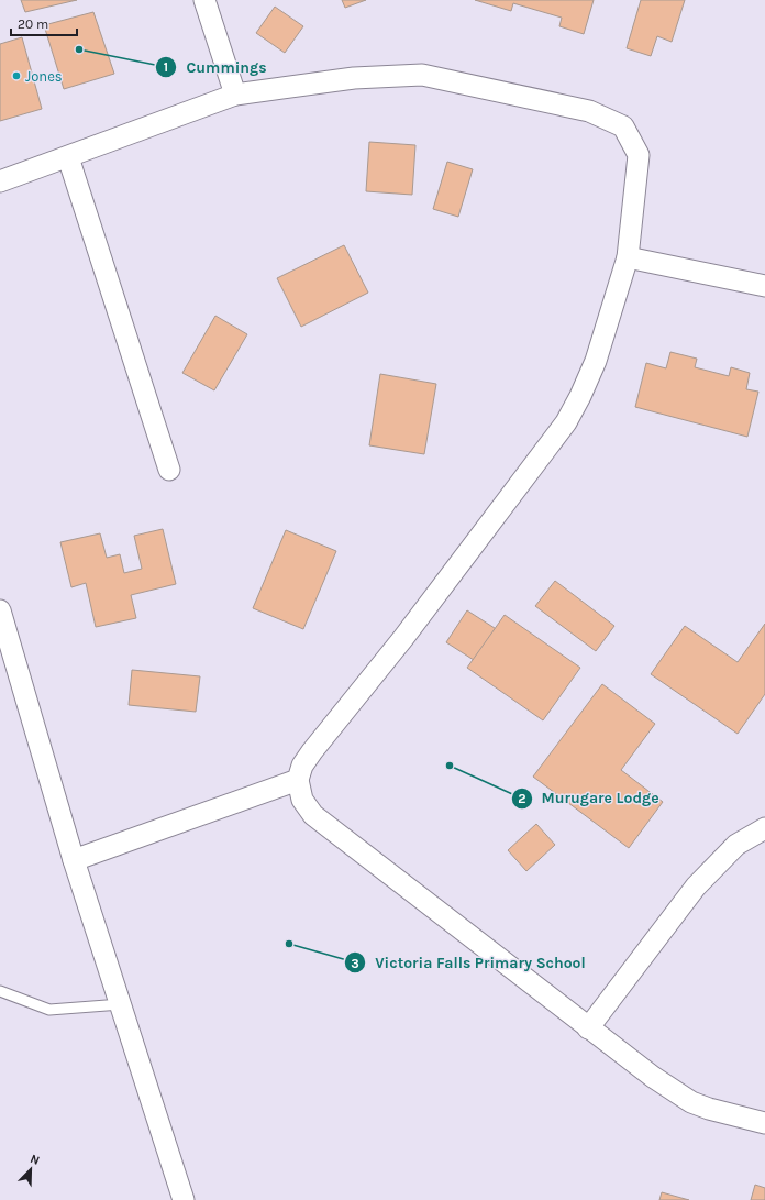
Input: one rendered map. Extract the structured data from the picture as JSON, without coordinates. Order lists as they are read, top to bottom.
{
  "places": [
    "Cummings",
    "Jones",
    "Murugare Lodge",
    "Victoria Falls Primary School"
  ],
  "scale_bar": "20 m",
  "north": "top right"
}
